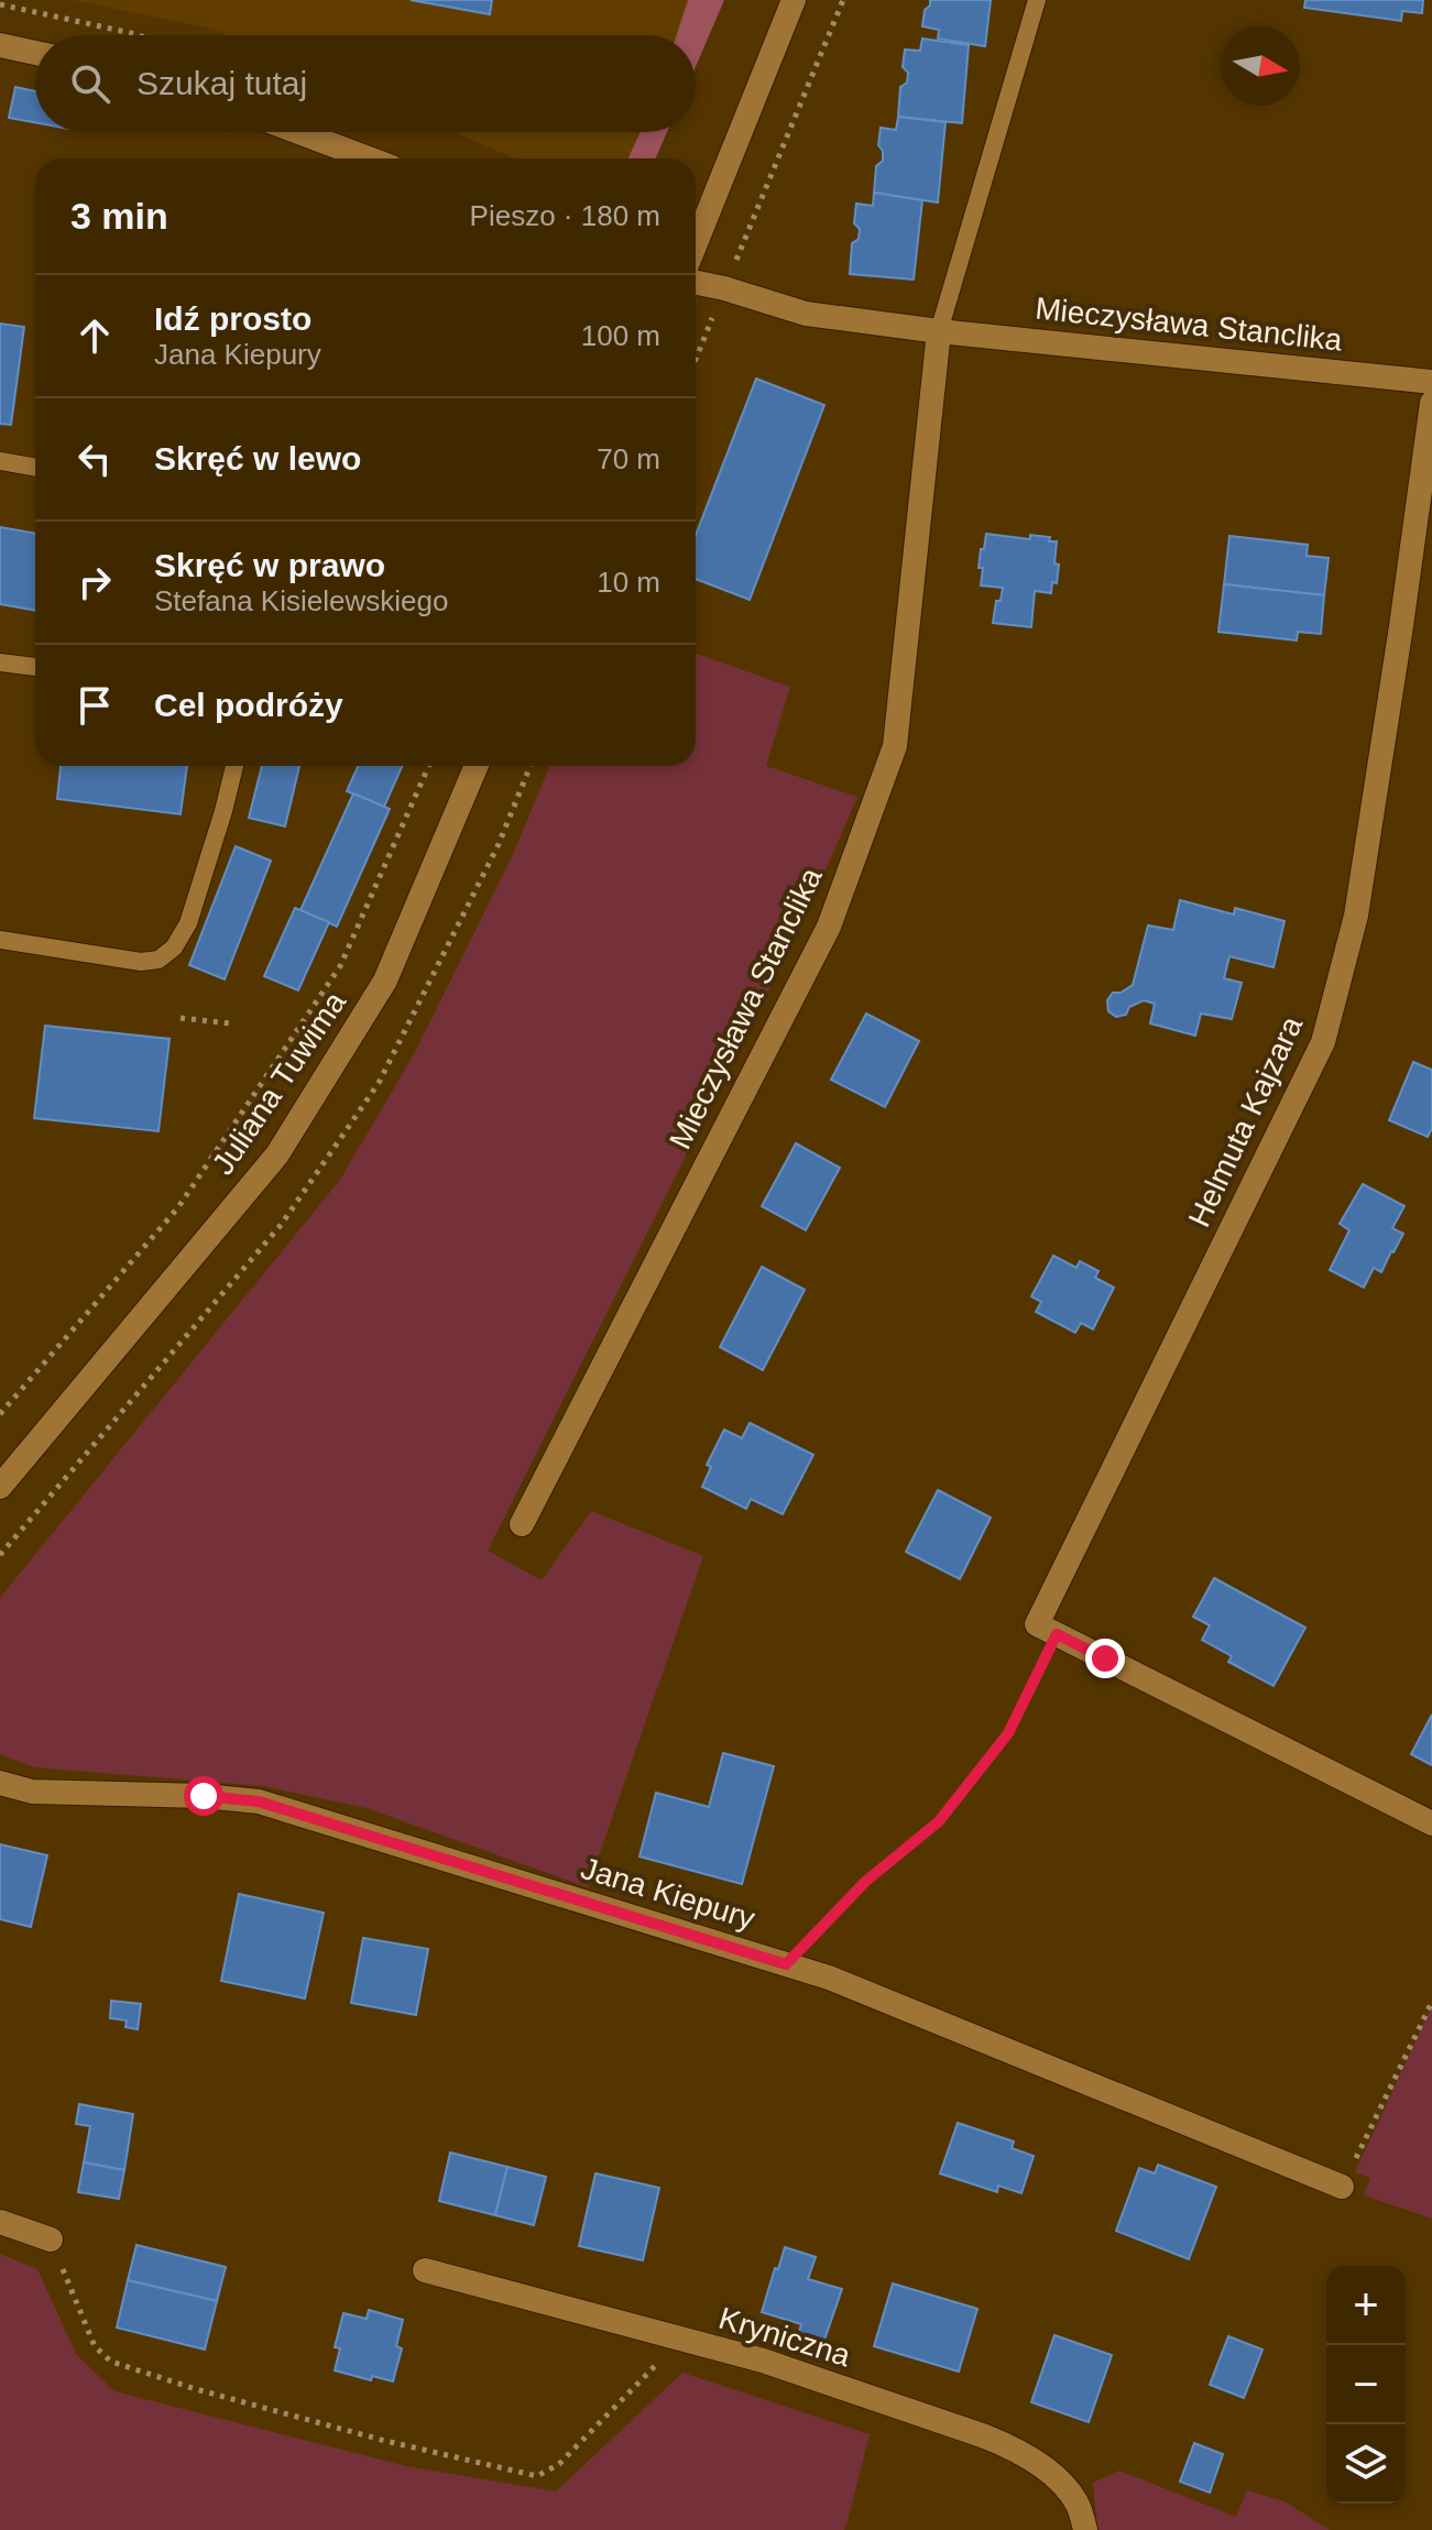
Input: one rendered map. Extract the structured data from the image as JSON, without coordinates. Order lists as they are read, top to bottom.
{
  "streets": {
    "street": [
      "Mieczysława Stanclika",
      "Juliana Tuwima",
      "Helmuta Kajzara",
      "Jana Kiepury",
      "Kryniczna"
    ]
  },
  "north": "right",
  "page": {
    "search": "Szukaj tutaj",
    "heading": ["3 min", "Pieszo · 180 m"],
    "list": [
      ["Idź prosto", "Jana Kiepury", "100 m"],
      ["Skręć w lewo", "70 m"],
      ["Skręć w prawo", "Stefana Kisielewskiego", "10 m"],
      "Cel podróży"
    ],
    "map_buttons": ["+", "−"]
  }
}
